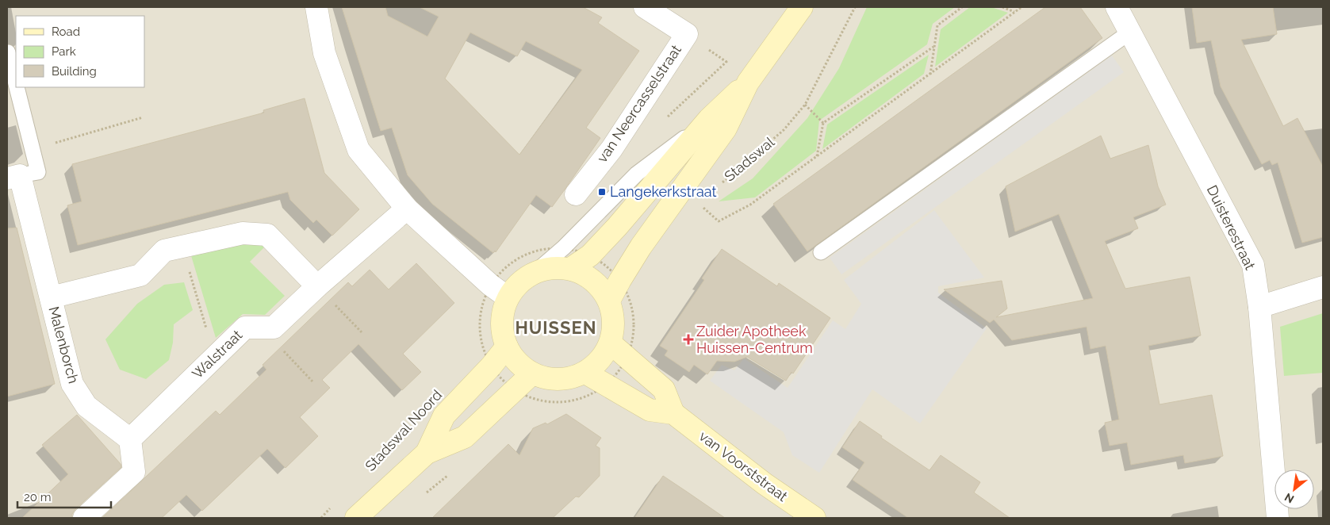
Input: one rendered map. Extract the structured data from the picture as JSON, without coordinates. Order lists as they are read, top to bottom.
{
  "streets": {
    "main road": ["Stadswal Noord", "van Voorststraat"],
    "street": [
      "van Neercasselstraat",
      "Duisterestraat",
      "Malenborch",
      "Walstraat"
    ],
    "path": ["Stadswal"]
  },
  "crossings": [
    ["Malenborch", "Walstraat"]
  ],
  "districts": ["HUISSEN"],
  "places": {
    "transit": ["Langekerkstraat"],
    "health": ["Zuider Apotheek Huissen-Centrum"]
  },
  "legend": ["Road", "Park", "Building"],
  "scale_bar": "20 m",
  "north": "bottom left"
}
